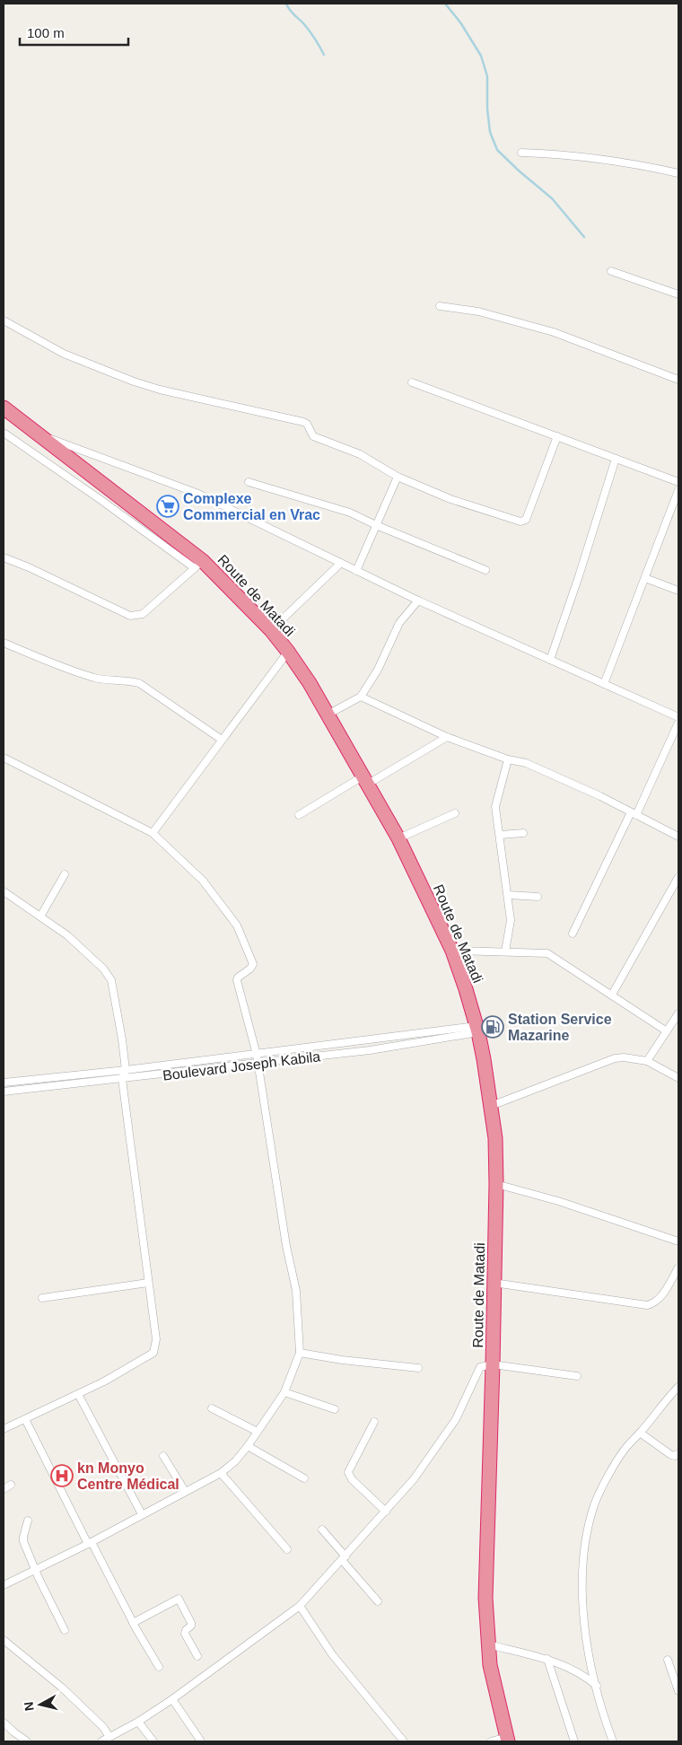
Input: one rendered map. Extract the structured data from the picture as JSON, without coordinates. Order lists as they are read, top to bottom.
{
  "streets": {
    "highway": ["Route de Matadi"],
    "street": ["Boulevard Joseph Kabila"]
  },
  "crossings": [
    ["Route de Matadi", "Boulevard Joseph Kabila"]
  ],
  "places": {
    "supermarket": ["Complexe Commercial en Vrac"],
    "fuel station": ["Station Service Mazarine"],
    "hospital": ["kn Monyo Centre Médical"]
  },
  "scale_bar": "100 m",
  "north": "left"
}
